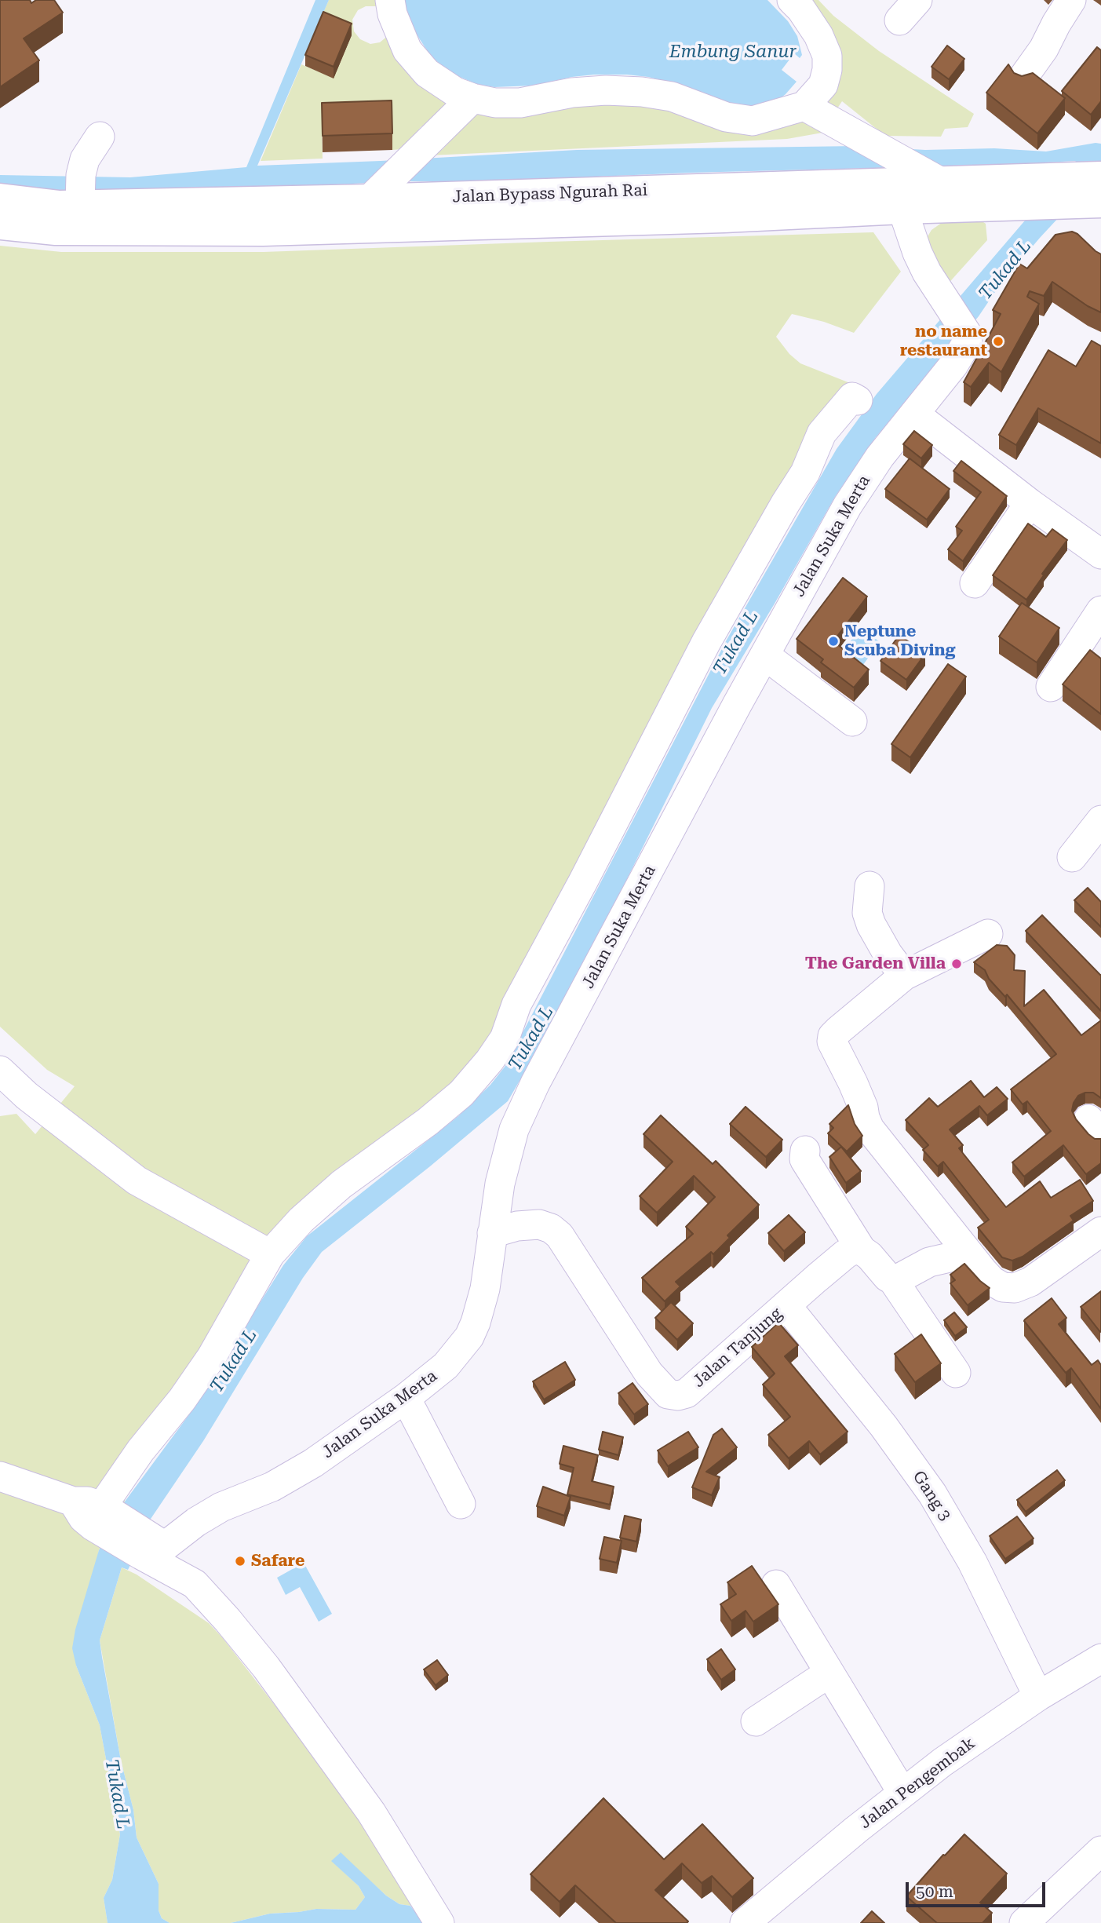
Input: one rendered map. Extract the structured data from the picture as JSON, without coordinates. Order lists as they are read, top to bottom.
{
  "streets": {
    "highway": ["Jalan Bypass Ngurah Rai"],
    "street": [
      "Jalan Suka Merta",
      "Jalan Tanjung",
      "Gang 3",
      "Jalan Pengembak"
    ]
  },
  "crossings": [
    ["Jalan Bypass Ngurah Rai", "Jalan Suka Merta"],
    ["Jalan Suka Merta", "Jalan Tanjung"],
    ["Gang 3", "Jalan Pengembak"]
  ],
  "water": ["Embung Sanur", "Tukad L"],
  "places": [
    "no name restaurant",
    "Neptune Scuba Diving",
    "The Garden Villa",
    "Safare"
  ],
  "scale_bar": "50 m"
}
